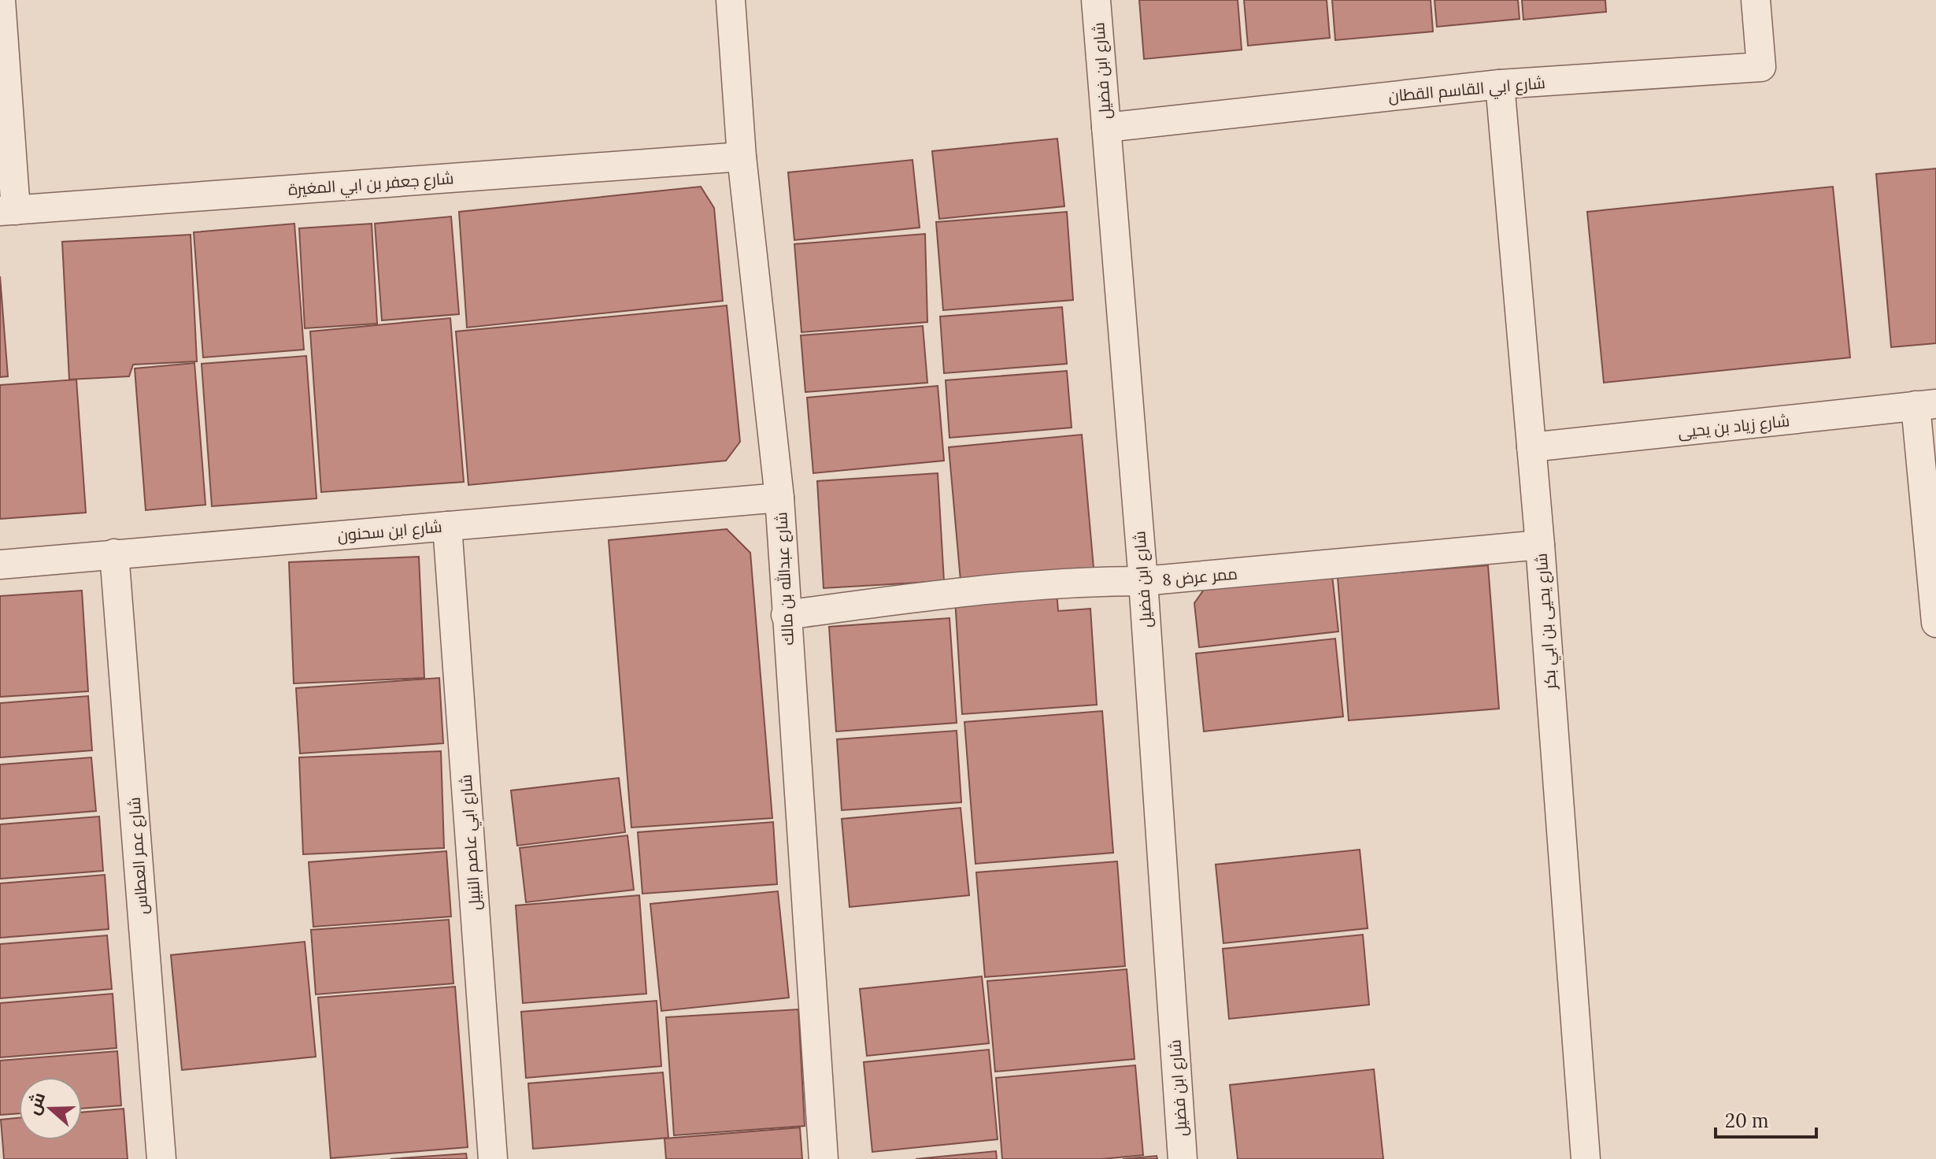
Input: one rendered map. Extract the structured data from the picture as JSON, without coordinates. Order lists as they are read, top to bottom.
{
  "streets": {
    "street": [
      "شارع ابن فضيل",
      "شارع ابي القاسم القطان",
      "شارع جعفر بن ابي المغيرة",
      "شارع زياد بن يحيى",
      "شارع ابن سحنون",
      "ممر عرض 8",
      "شارع عبدالله بن مالك",
      "شارع يحيى بن ابي بكر",
      "شارع ابي عاصم النبيل",
      "شارع عمر العطاس"
    ]
  },
  "crossings": [
    ["شارع ابن فضيل", "شارع ابي القاسم القطان"],
    ["شارع ابن فضيل", "ممر عرض 8"],
    ["شارع ابي القاسم القطان", "شارع يحيى بن ابي بكر"],
    ["شارع جعفر بن ابي المغيرة", "شارع عبدالله بن مالك"],
    ["شارع زياد بن يحيى", "شارع يحيى بن ابي بكر"],
    ["شارع ابن سحنون", "شارع عبدالله بن مالك"],
    ["شارع ابن سحنون", "شارع ابي عاصم النبيل"],
    ["شارع ابن سحنون", "شارع عمر العطاس"],
    ["ممر عرض 8", "شارع عبدالله بن مالك"],
    ["ممر عرض 8", "شارع يحيى بن ابي بكر"]
  ],
  "scale_bar": "20 m",
  "north": "left"
}
